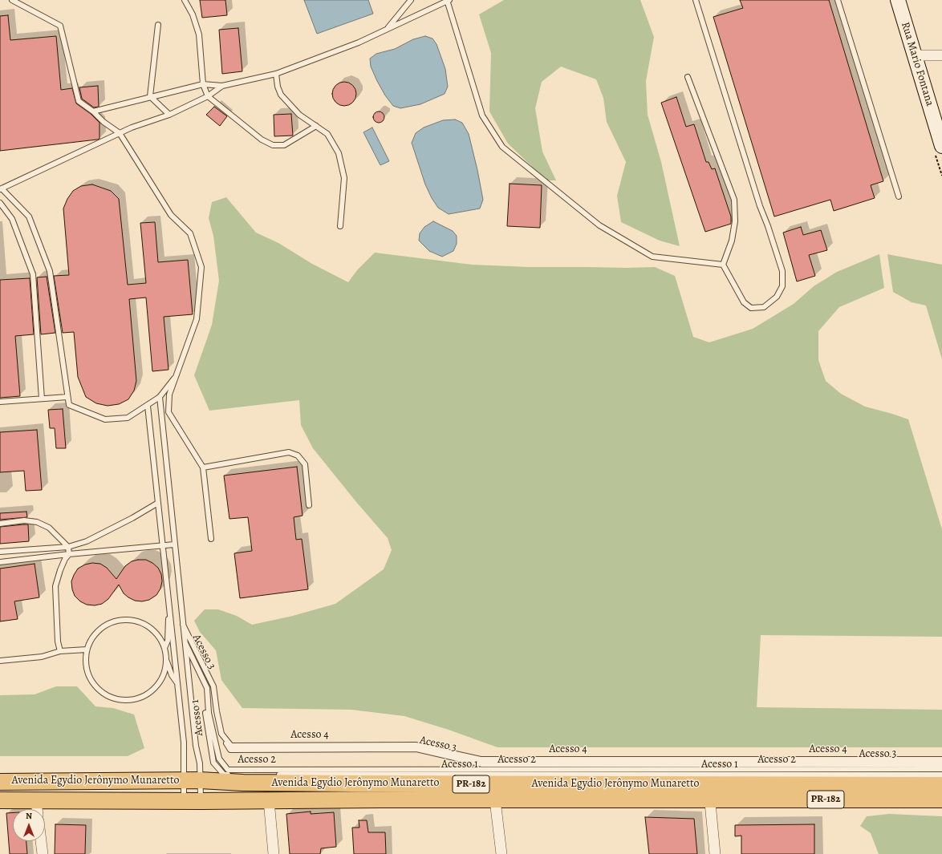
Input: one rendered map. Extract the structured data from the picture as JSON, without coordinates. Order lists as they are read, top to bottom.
{
  "streets": {
    "main road": ["Avenida Egydio Jerônymo Munaretto", "PR-182"],
    "street": ["Rua Mario Fontana"],
    "lane": [
      "Acesso 3",
      "Acesso 1",
      "Acesso 4",
      "Acesso 2"
    ]
  },
  "north": "top"
}
